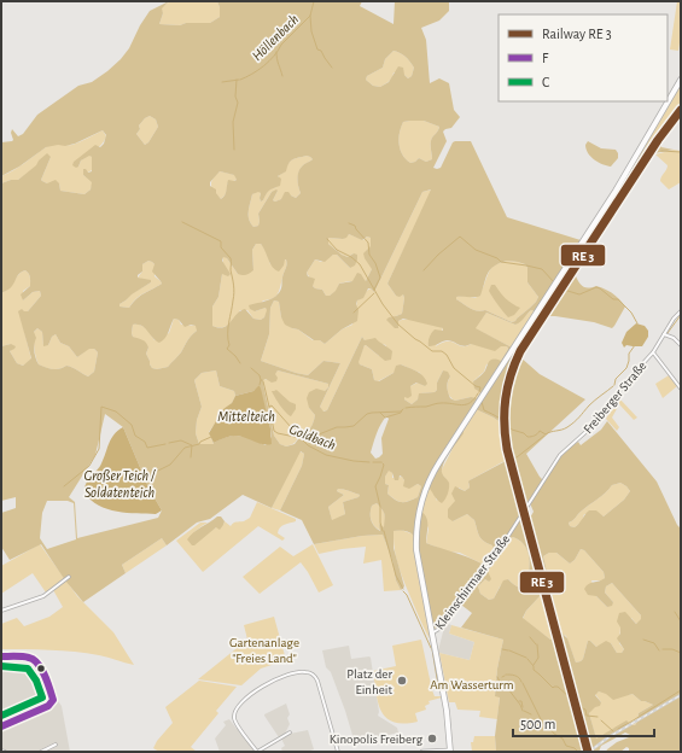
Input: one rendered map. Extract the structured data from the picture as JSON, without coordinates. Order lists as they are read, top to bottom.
{
  "streets": {
    "street": ["Freiberger Straße", "Kleinschirmaer Straße"]
  },
  "crossings": [
    ["Freiberger Straße", "Kleinschirmaer Straße"]
  ],
  "water": [
    "Höllenbach",
    "Mittelteich",
    "Goldbach",
    "Großer Teich / Soldatenteich"
  ],
  "parks": ["Gartenanlage \"Freies Land\"", "Am Wasserturm"],
  "places": ["Platz der Einheit", "Kinopolis Freiberg"],
  "lines": ["transit line F", "transit line C"],
  "legend": ["Railway RE 3", "F", "C"],
  "scale_bar": "500 m"
}
